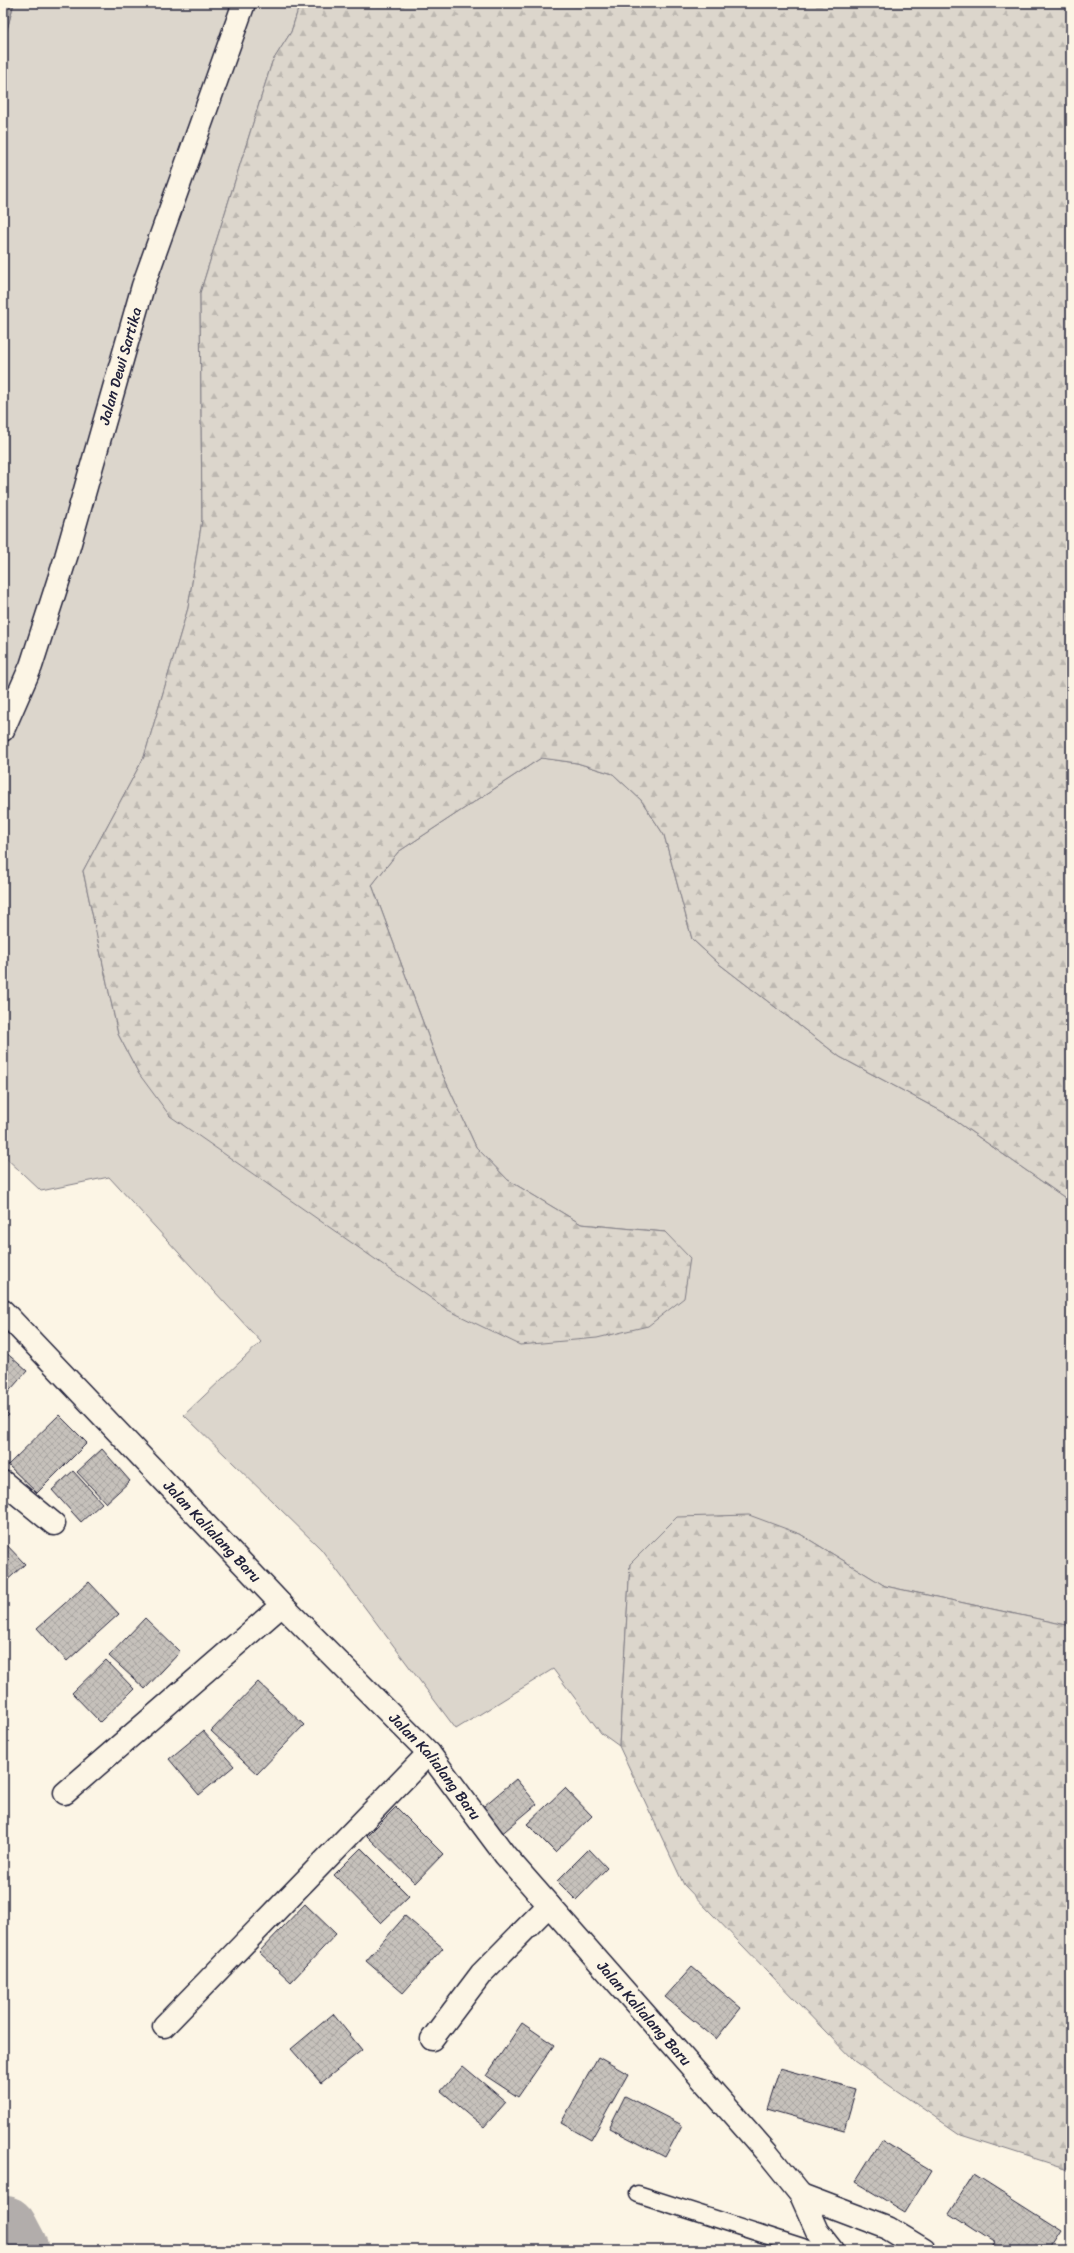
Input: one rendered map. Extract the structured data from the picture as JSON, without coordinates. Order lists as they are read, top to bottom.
{
  "streets": {
    "street": ["Jalan Dewi Sartika", "Jalan Kalialang Baru"]
  }
}
